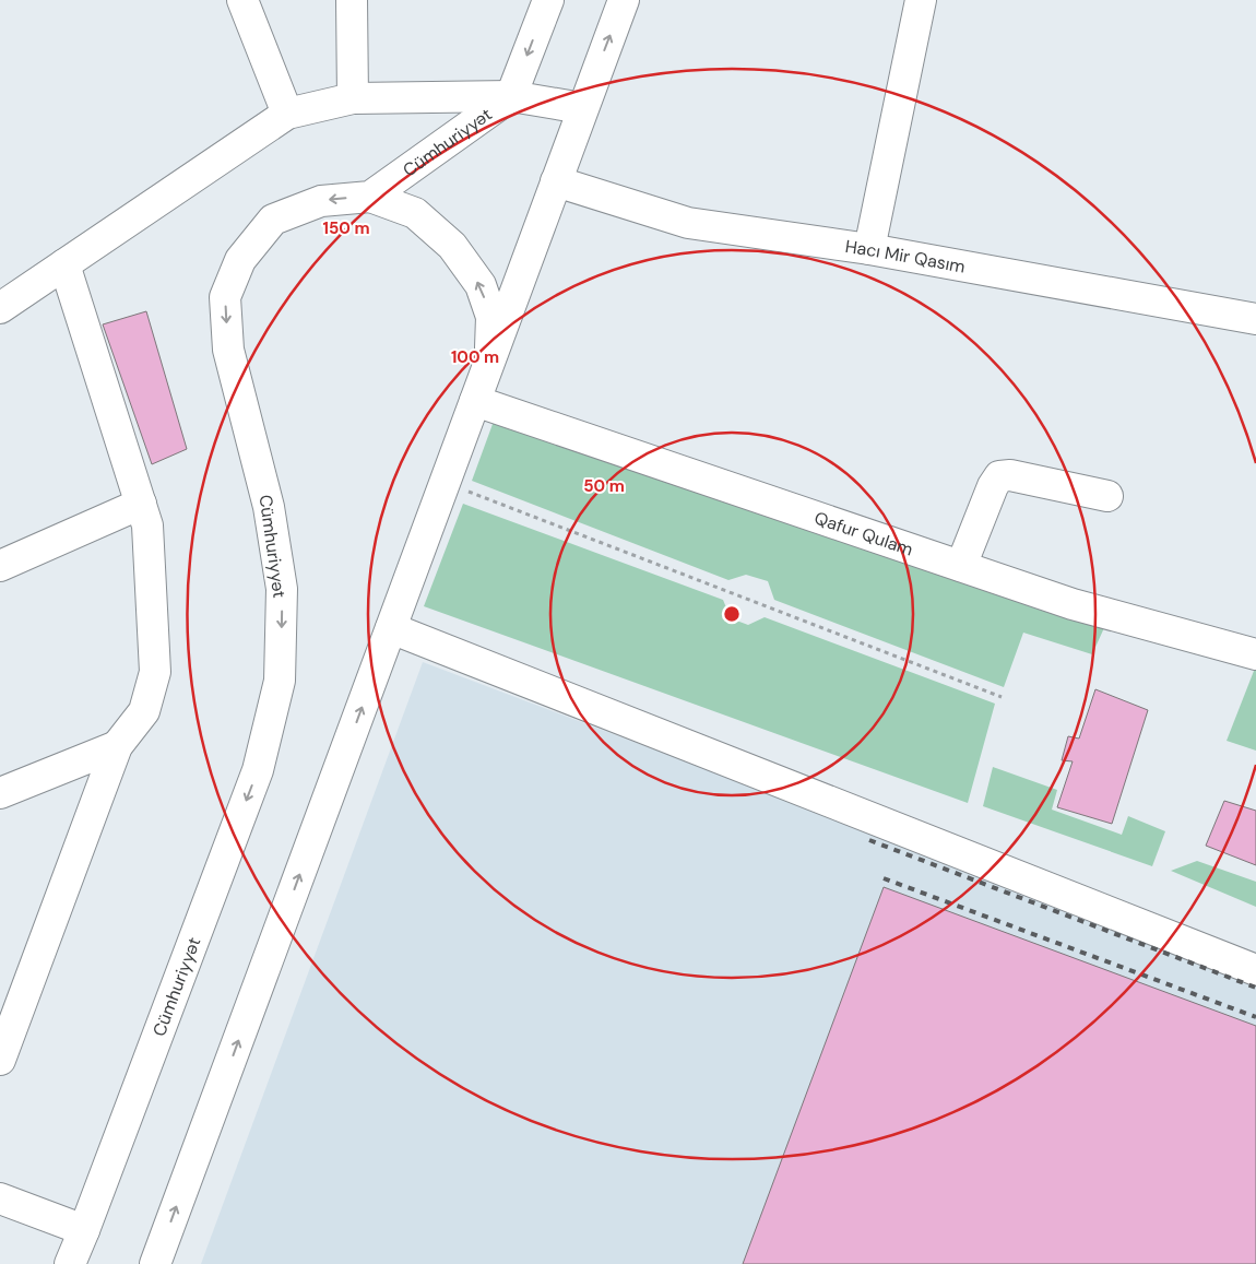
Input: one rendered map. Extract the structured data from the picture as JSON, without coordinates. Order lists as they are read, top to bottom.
{
  "streets": {
    "street": ["Cümhuriyyət", "Hacı Mir Qasım", "Qafur Qulam"]
  },
  "rings": ["150 m", "100 m", "50 m"]
}
